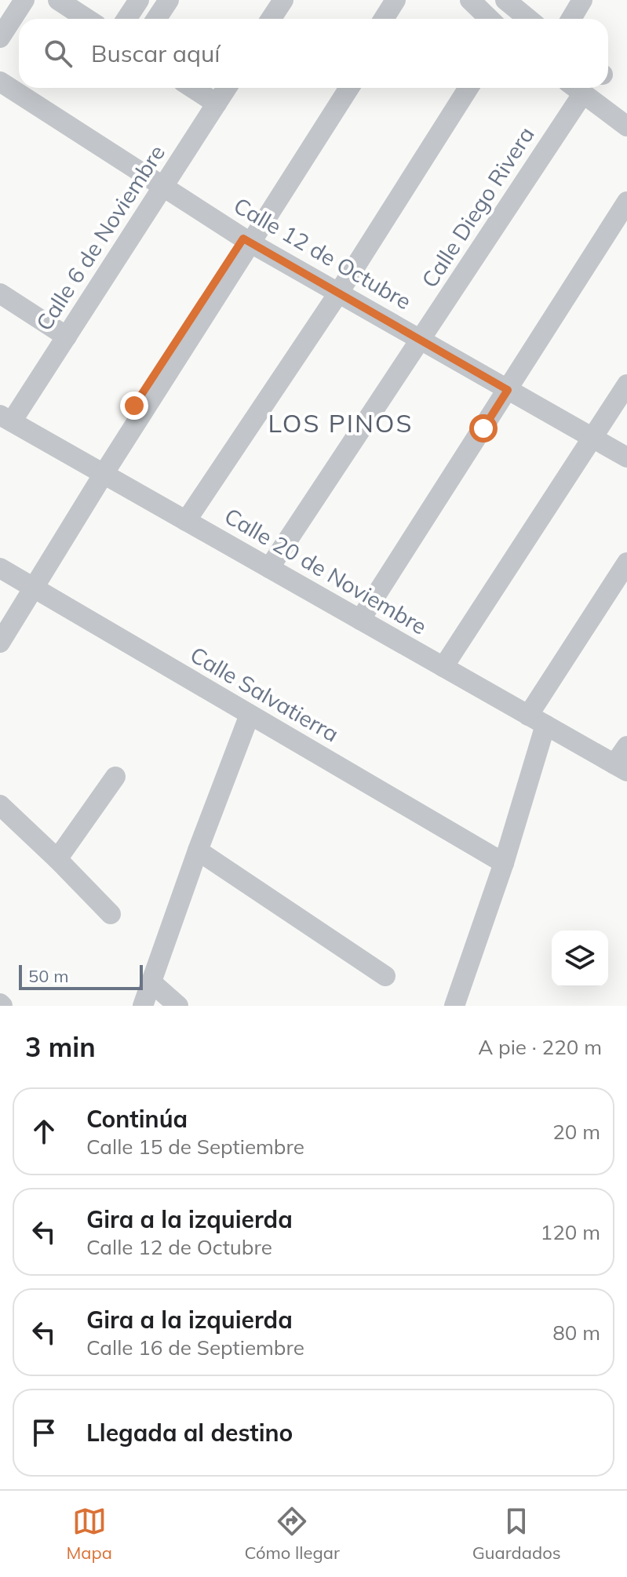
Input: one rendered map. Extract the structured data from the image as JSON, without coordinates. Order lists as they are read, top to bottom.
{
  "streets": {
    "street": [
      "Calle Diego Rivera",
      "Calle 6 de Noviembre",
      "Calle 12 de Octubre",
      "Calle 20 de Noviembre",
      "Calle Salvatierra"
    ]
  },
  "crossings": [
    ["Calle Diego Rivera", "Calle 12 de Octubre"],
    ["Calle Diego Rivera", "Calle 20 de Noviembre"],
    ["Calle 6 de Noviembre", "Calle 12 de Octubre"],
    ["Calle 6 de Noviembre", "Calle 20 de Noviembre"]
  ],
  "districts": ["LOS PINOS"],
  "scale_bar": "50 m",
  "page": {
    "search": "Buscar aquí",
    "scale": "50 m",
    "heading": ["3 min", "A pie · 220 m"],
    "list": [
      ["Continúa", "Calle 15 de Septiembre", "20 m"],
      ["Gira a la izquierda", "Calle 12 de Octubre", "120 m"],
      ["Gira a la izquierda", "Calle 16 de Septiembre", "80 m"],
      "Llegada al destino"
    ],
    "nav": ["Mapa", "Cómo llegar", "Guardados"]
  }
}
